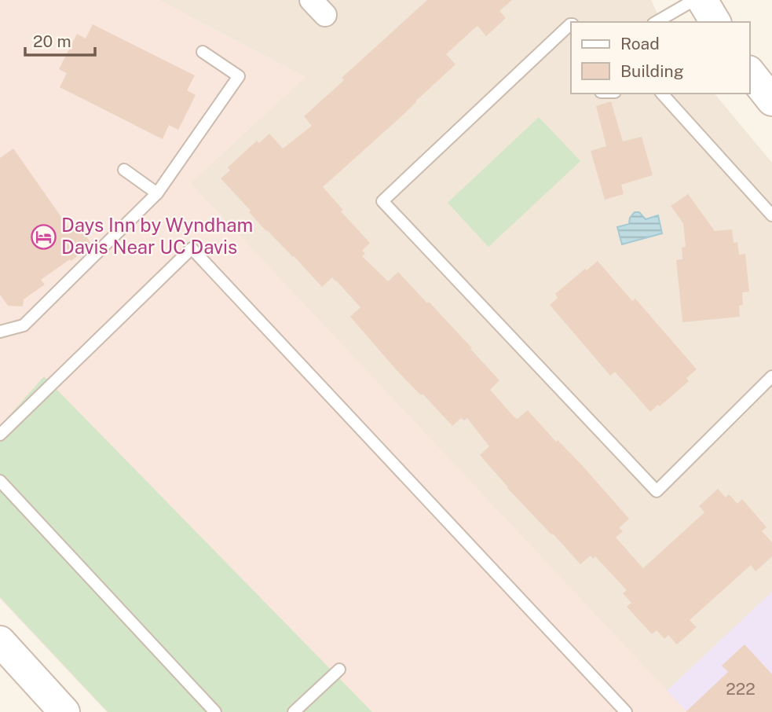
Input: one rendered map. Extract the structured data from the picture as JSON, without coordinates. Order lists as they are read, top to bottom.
{
  "places": {
    "hotel": ["Days Inn by Wyndham Davis Near UC Davis"]
  },
  "house_numbers": ["222"],
  "legend": ["Road", "Building"],
  "scale_bar": "20 m"
}
